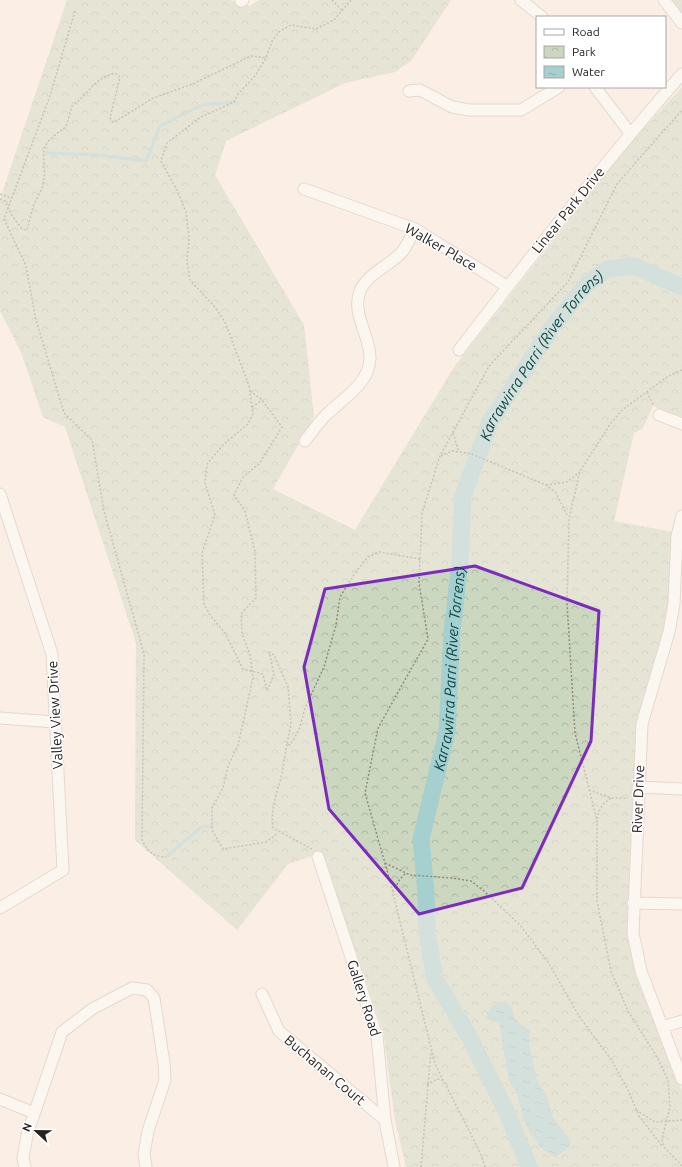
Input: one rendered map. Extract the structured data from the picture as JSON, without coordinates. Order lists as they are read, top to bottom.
{
  "streets": {
    "street": [
      "Linear Park Drive",
      "Walker Place",
      "Valley View Drive",
      "River Drive",
      "Gallery Road",
      "Buchanan Court"
    ]
  },
  "crossings": [
    ["Linear Park Drive", "Walker Place"],
    ["Gallery Road", "Buchanan Court"]
  ],
  "water": ["Karrawirra Parri (River Torrens)"],
  "legend": ["Road", "Park", "Water"],
  "north": "left"
}
